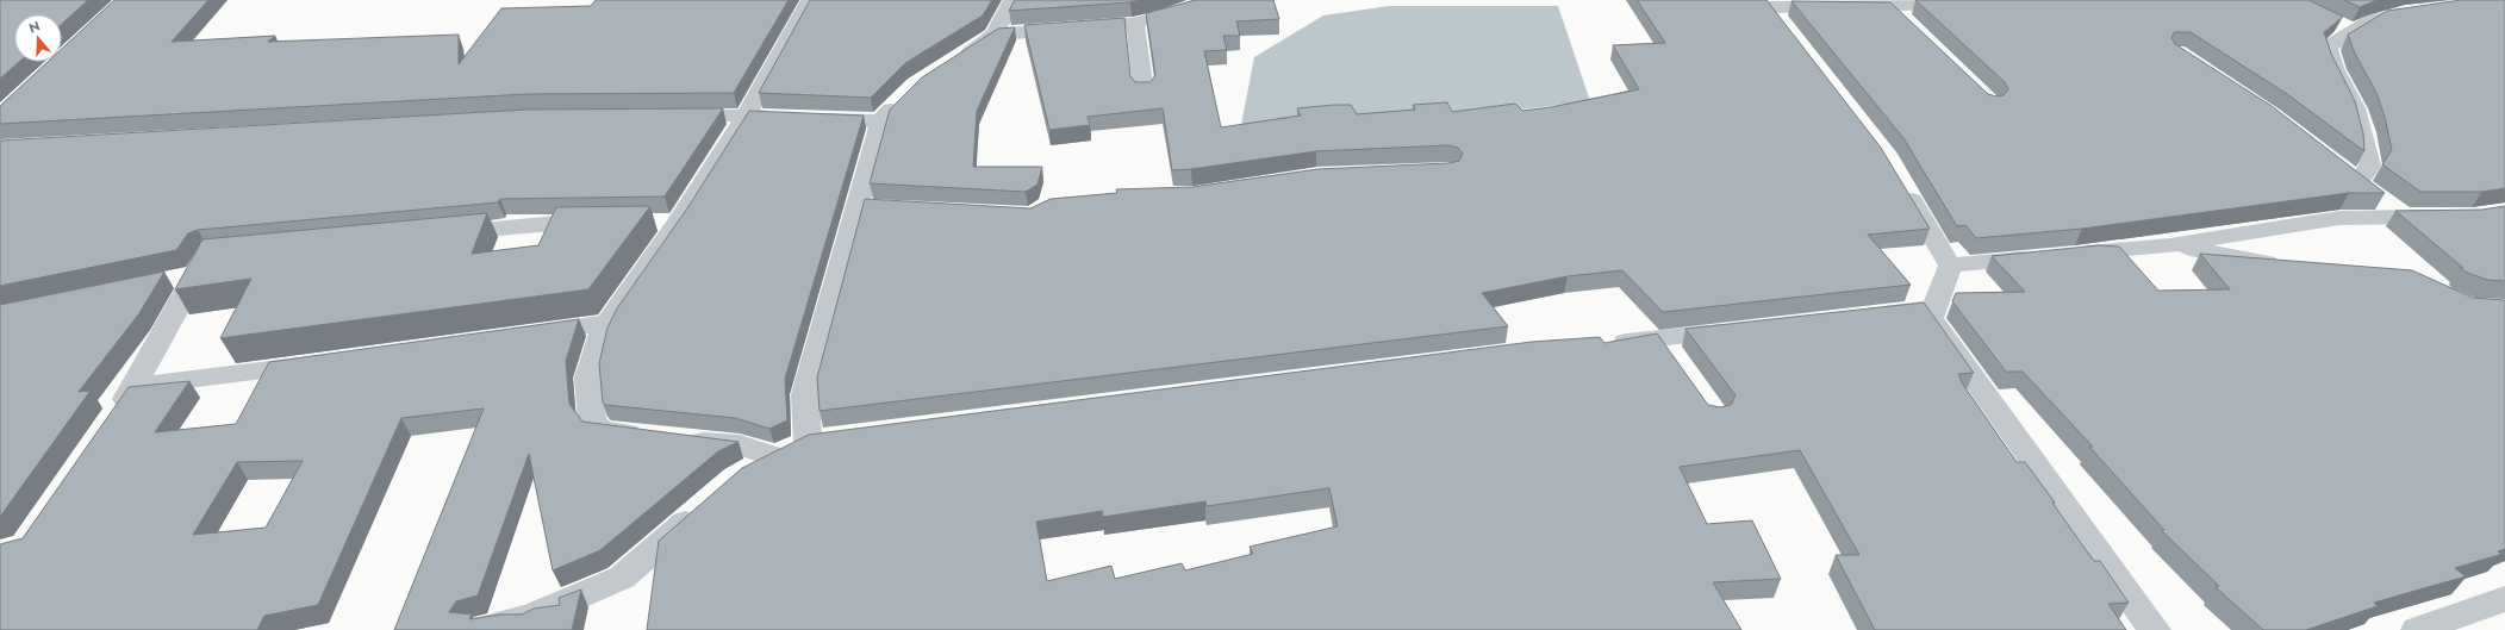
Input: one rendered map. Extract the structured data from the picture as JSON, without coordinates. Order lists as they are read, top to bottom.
{
  "north": "top"
}
